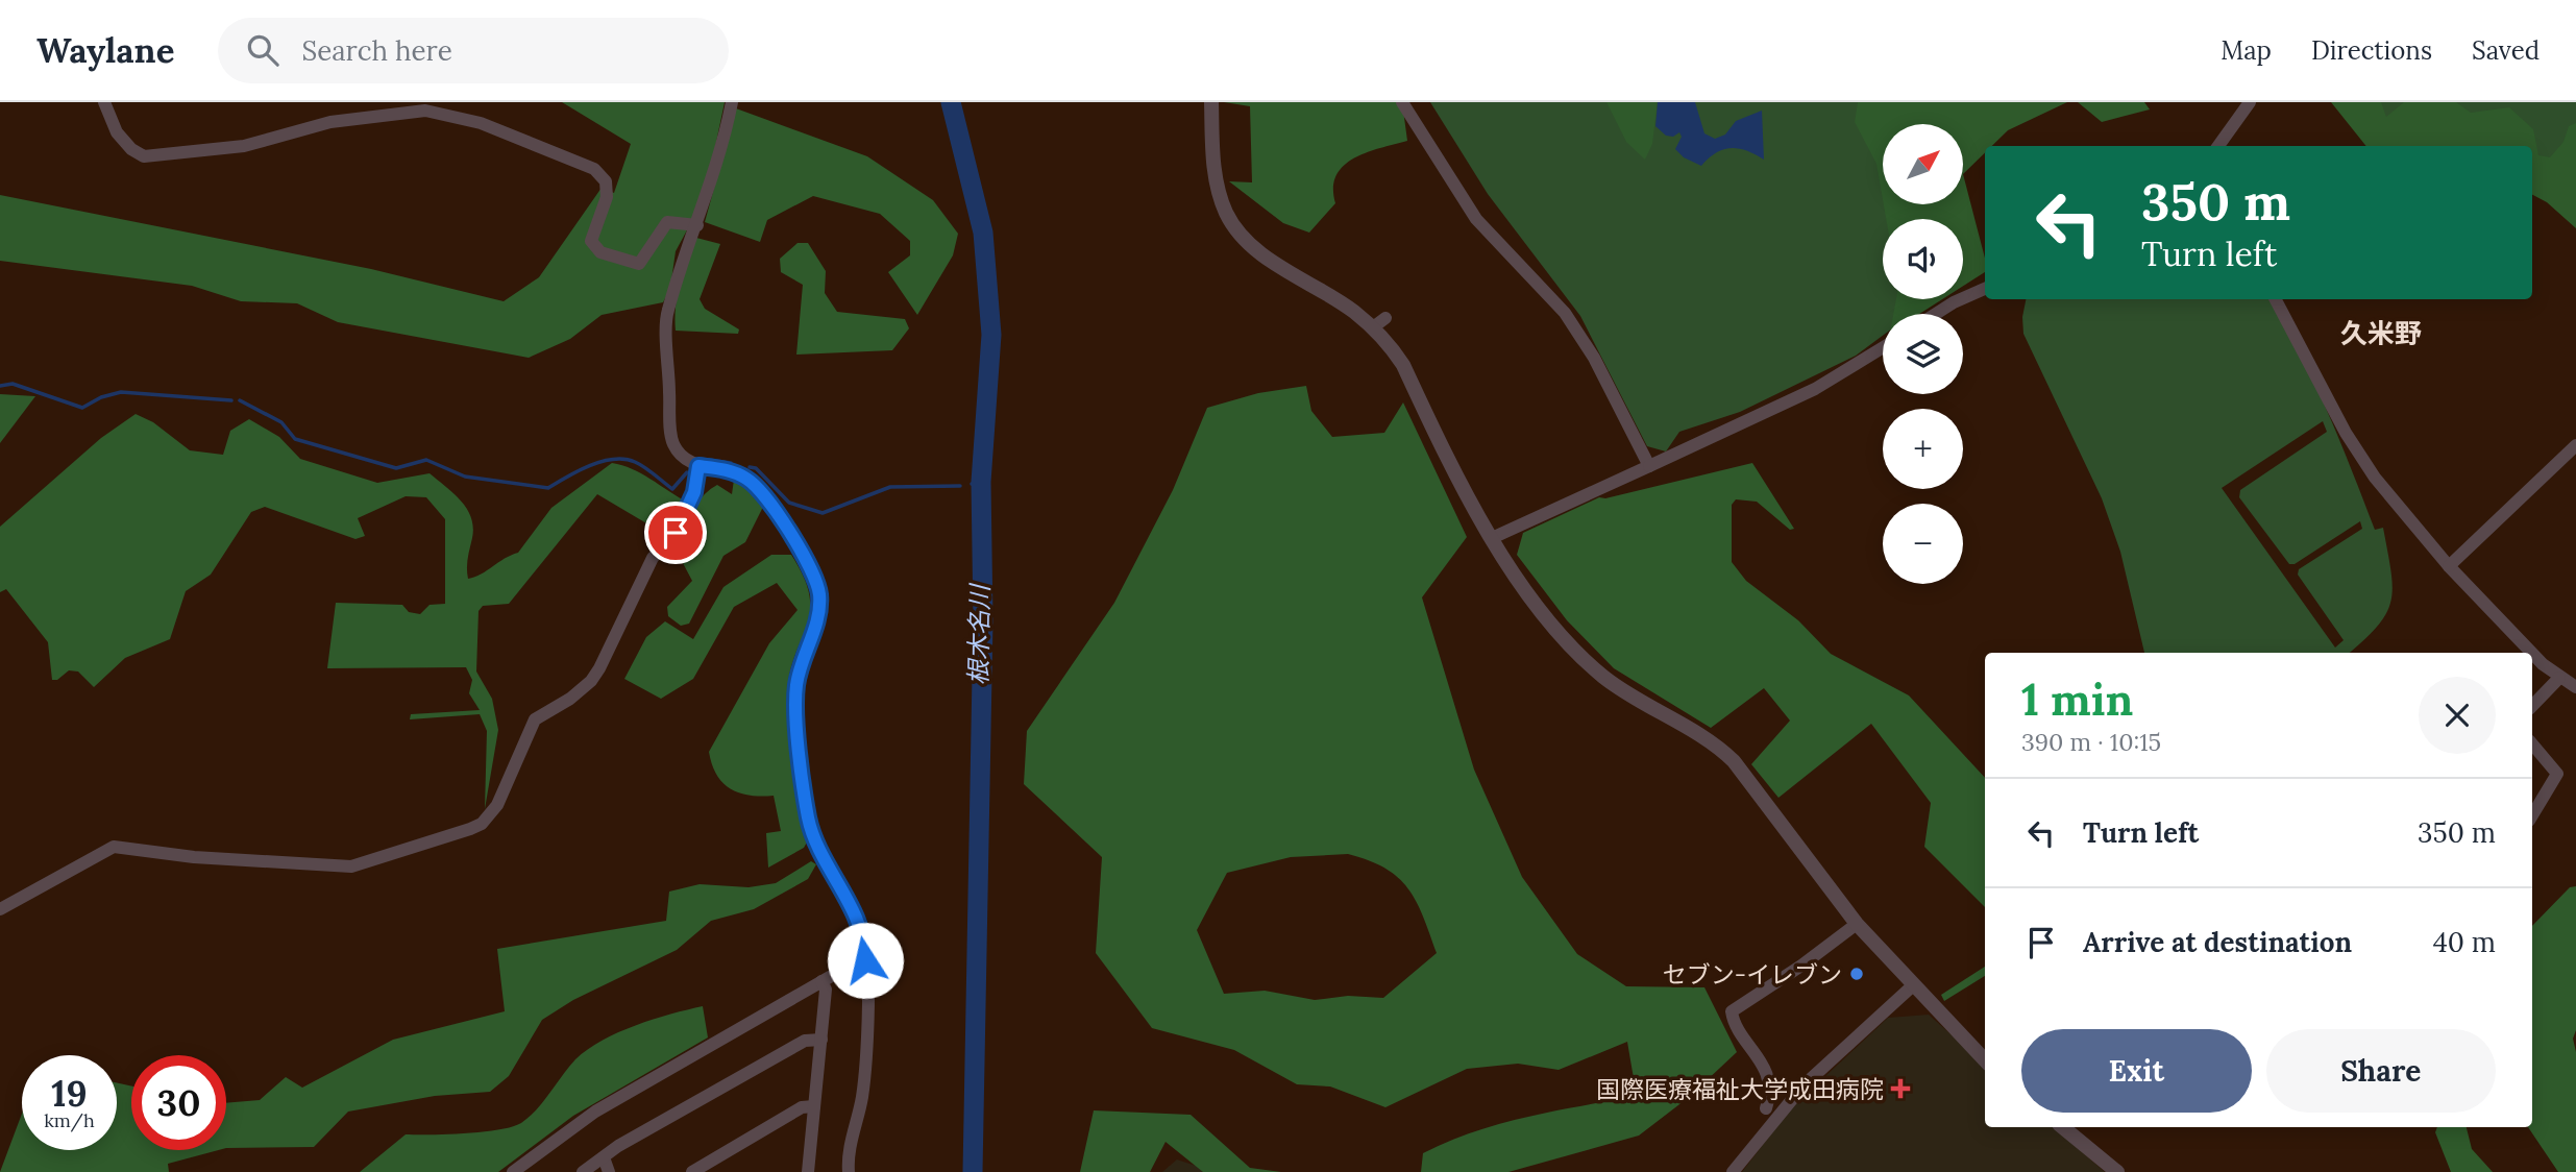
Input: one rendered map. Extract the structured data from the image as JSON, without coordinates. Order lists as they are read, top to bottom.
{
  "districts": ["久米野"],
  "water": ["根木名川"],
  "places": {
    "other": ["セブン-イレブン"],
    "health": ["国際医療福祉大学成田病院"]
  },
  "north": "top right",
  "page": {
    "header": "Waylane",
    "search": "Search here",
    "nav": ["Map", "Directions", "Saved"],
    "map_buttons": ["+", "−"],
    "turn": ["350 m", "Turn left"],
    "heading": ["1 min", "390 m · 10:15"],
    "list": [
      {
        "name": "Turn left",
        "value": "350 m"
      },
      {
        "name": "Arrive at destination",
        "value": "40 m"
      }
    ],
    "buttons": ["Exit", "Share"],
    "speed": "19 km/h",
    "limit": "30"
  }
}
